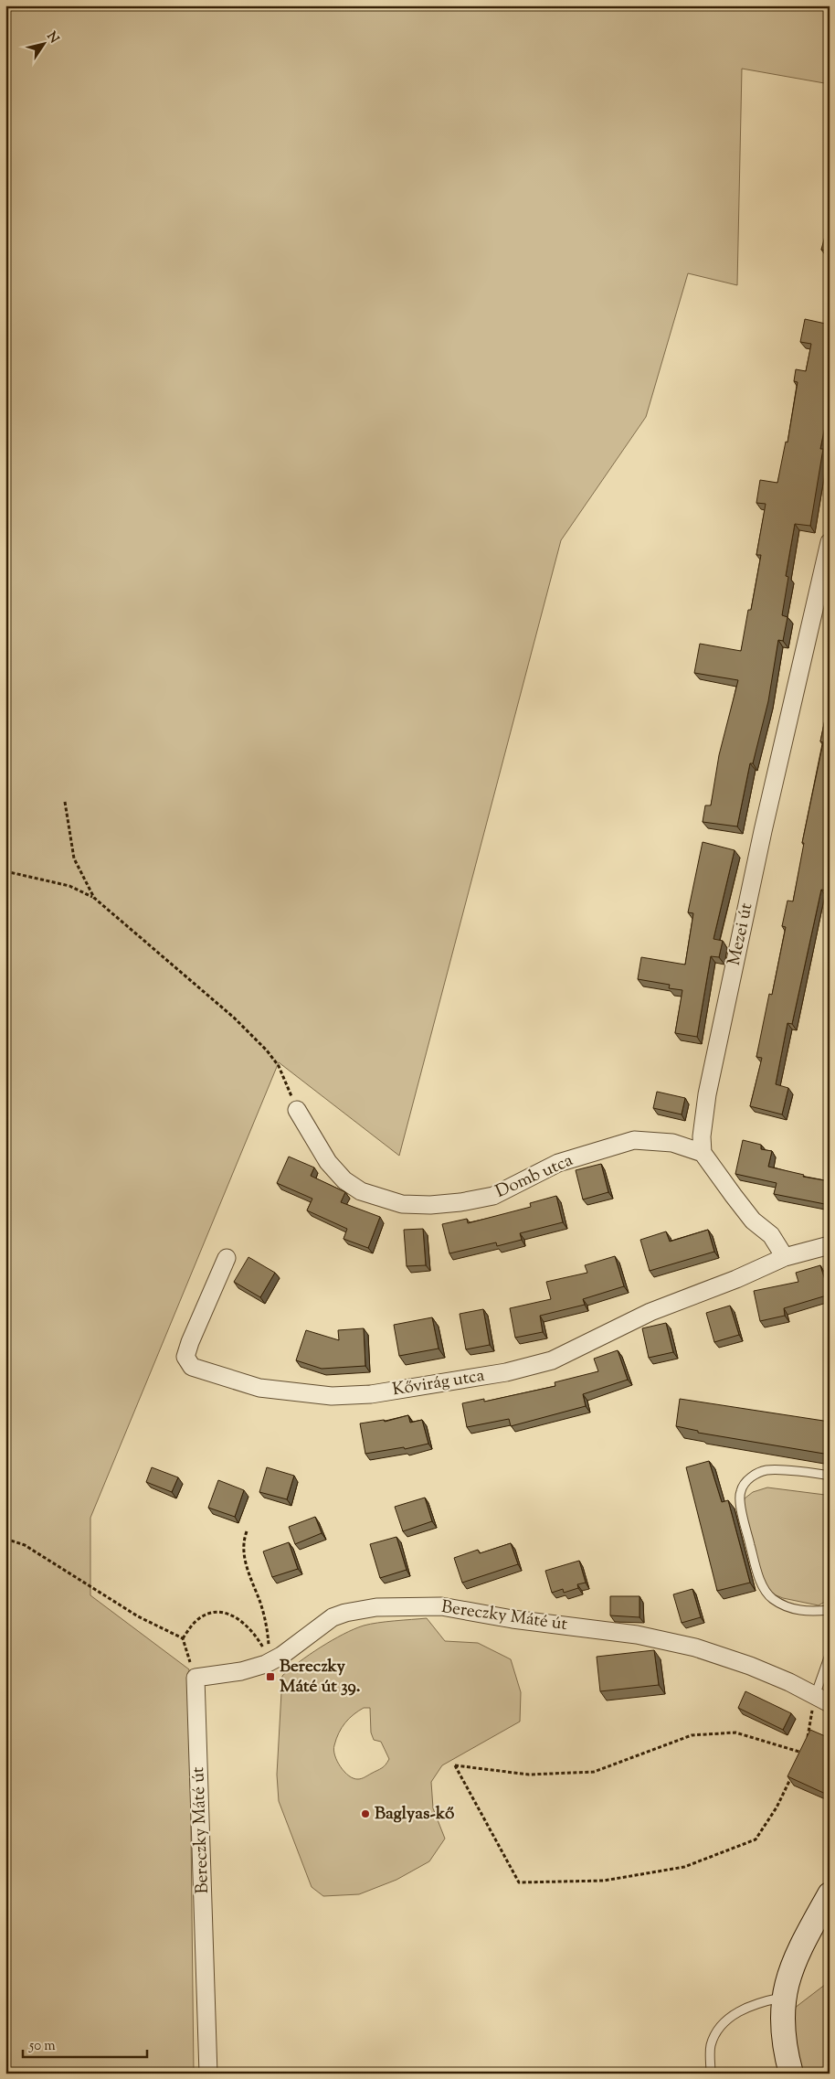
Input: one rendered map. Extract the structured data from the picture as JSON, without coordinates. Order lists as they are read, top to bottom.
{
  "streets": {
    "street": [
      "Mezei út",
      "Domb utca",
      "Kővirág utca",
      "Bereczky Máté út"
    ]
  },
  "crossings": [
    ["Mezei út", "Domb utca"]
  ],
  "places": {
    "transit": ["Bereczky Máté út 39."],
    "other": ["Baglyas-kő"]
  },
  "scale_bar": "50 m",
  "north": "top right"
}
